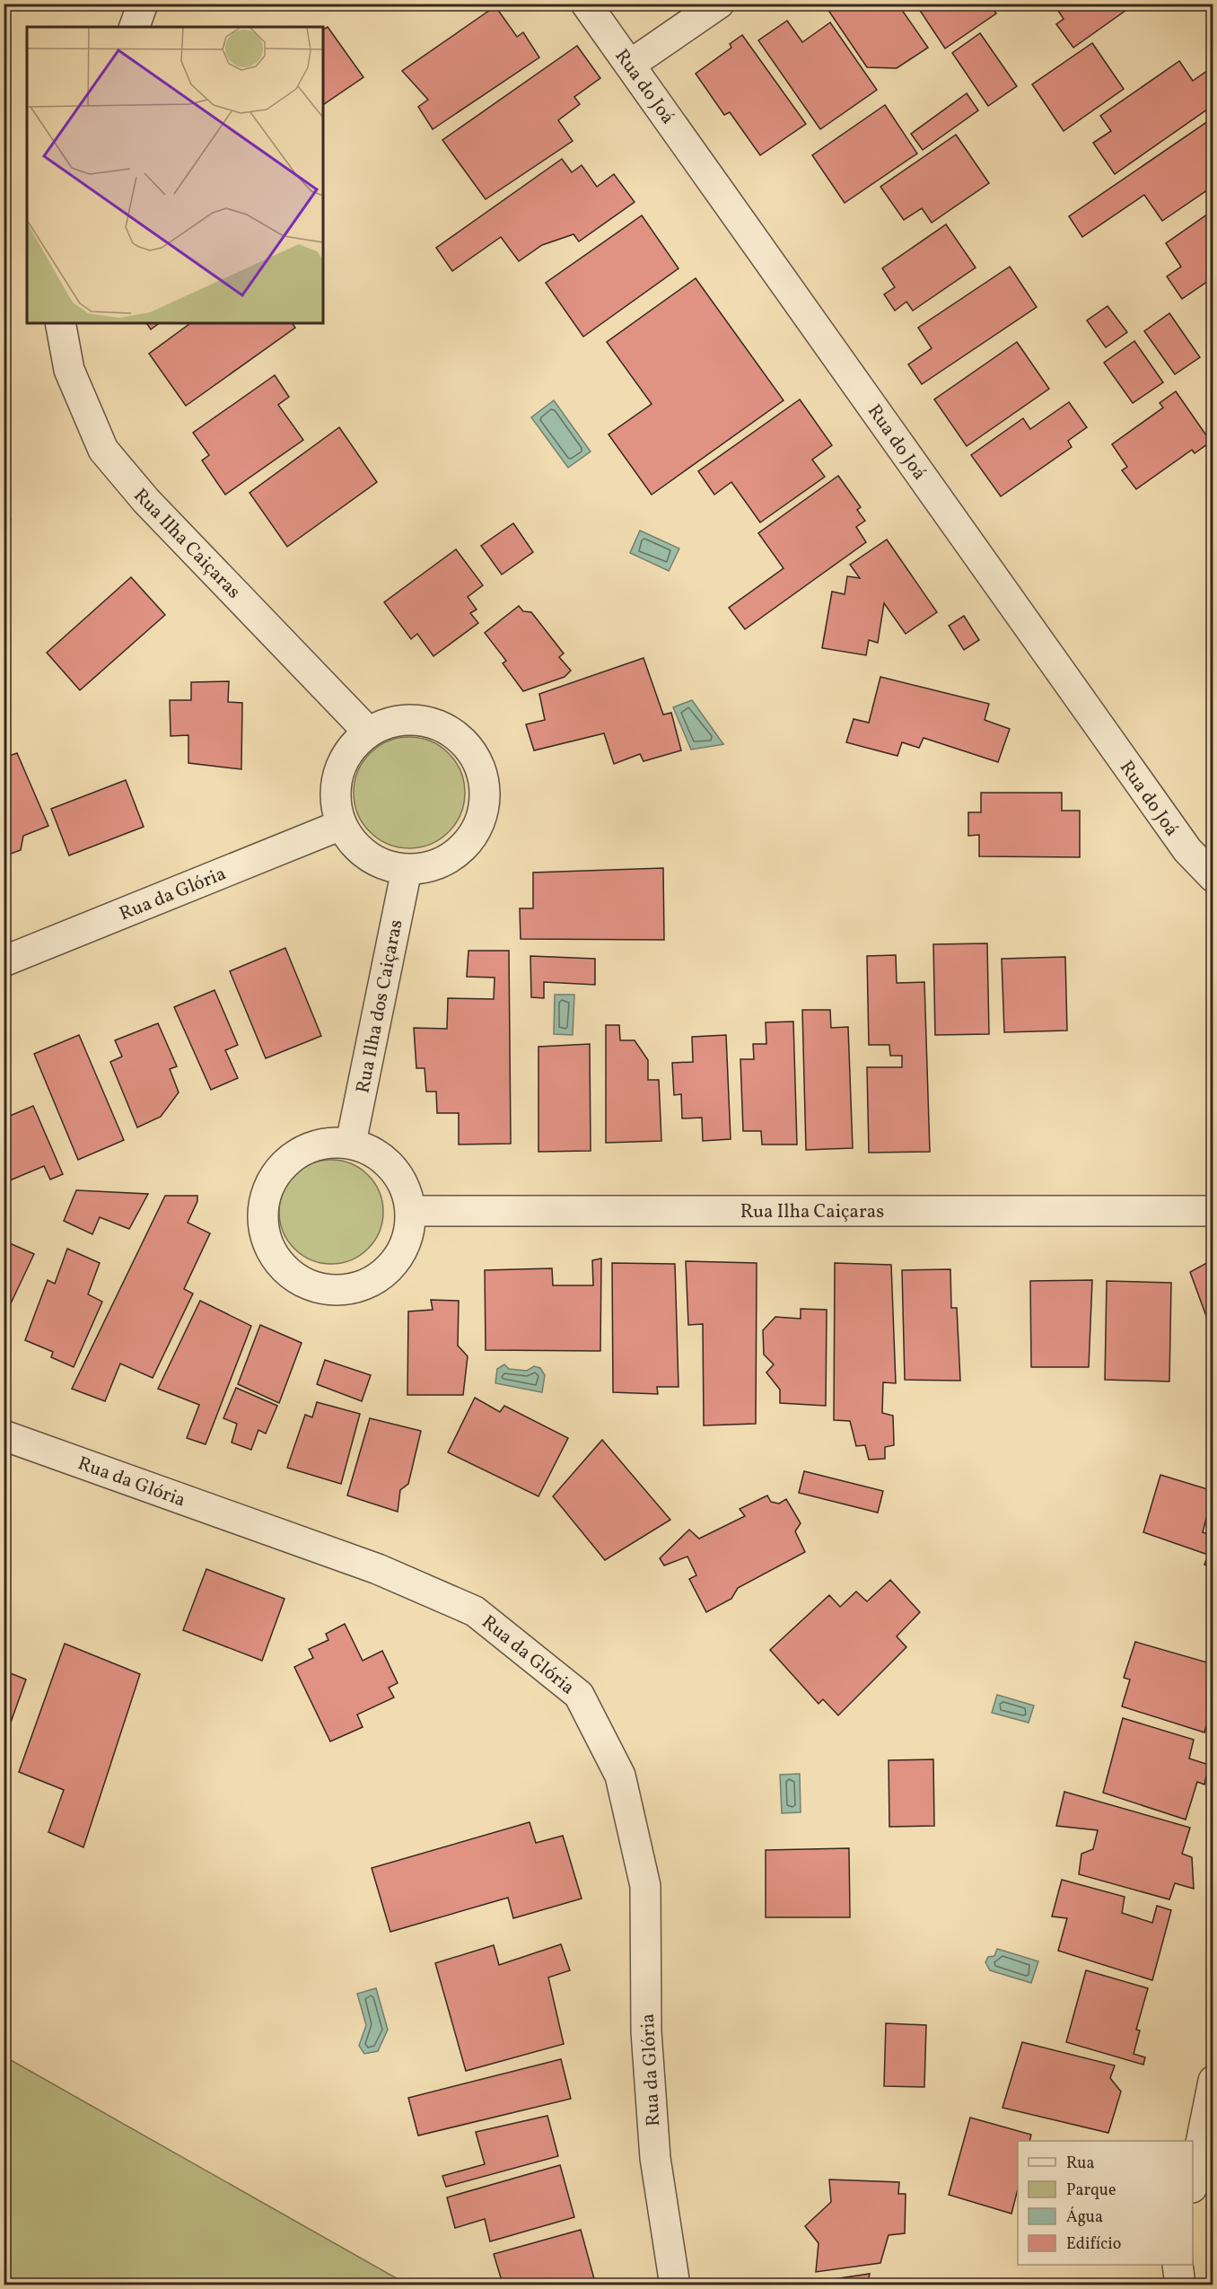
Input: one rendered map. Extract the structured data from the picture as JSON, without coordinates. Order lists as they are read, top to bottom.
{
  "streets": {
    "street": [
      "Rua do Joá",
      "Rua Ilha Caiçaras",
      "Rua da Glória",
      "Rua Ilha dos Caiçaras"
    ]
  },
  "crossings": [
    ["Rua Ilha Caiçaras", "Rua da Glória"],
    ["Rua Ilha Caiçaras", "Rua Ilha dos Caiçaras"],
    ["Rua da Glória", "Rua Ilha dos Caiçaras"]
  ],
  "legend": [
    "Rua",
    "Parque",
    "Água",
    "Edifício"
  ]
}
